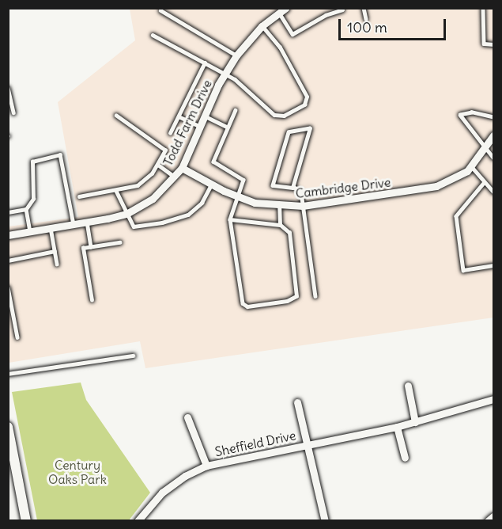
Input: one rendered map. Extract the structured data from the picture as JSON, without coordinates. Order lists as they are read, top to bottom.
{
  "streets": {
    "street": ["Todd Farm Drive", "Cambridge Drive", "Sheffield Drive"]
  },
  "crossings": [
    ["Todd Farm Drive", "Cambridge Drive"]
  ],
  "parks": ["Century Oaks Park"],
  "scale_bar": "100 m"
}
